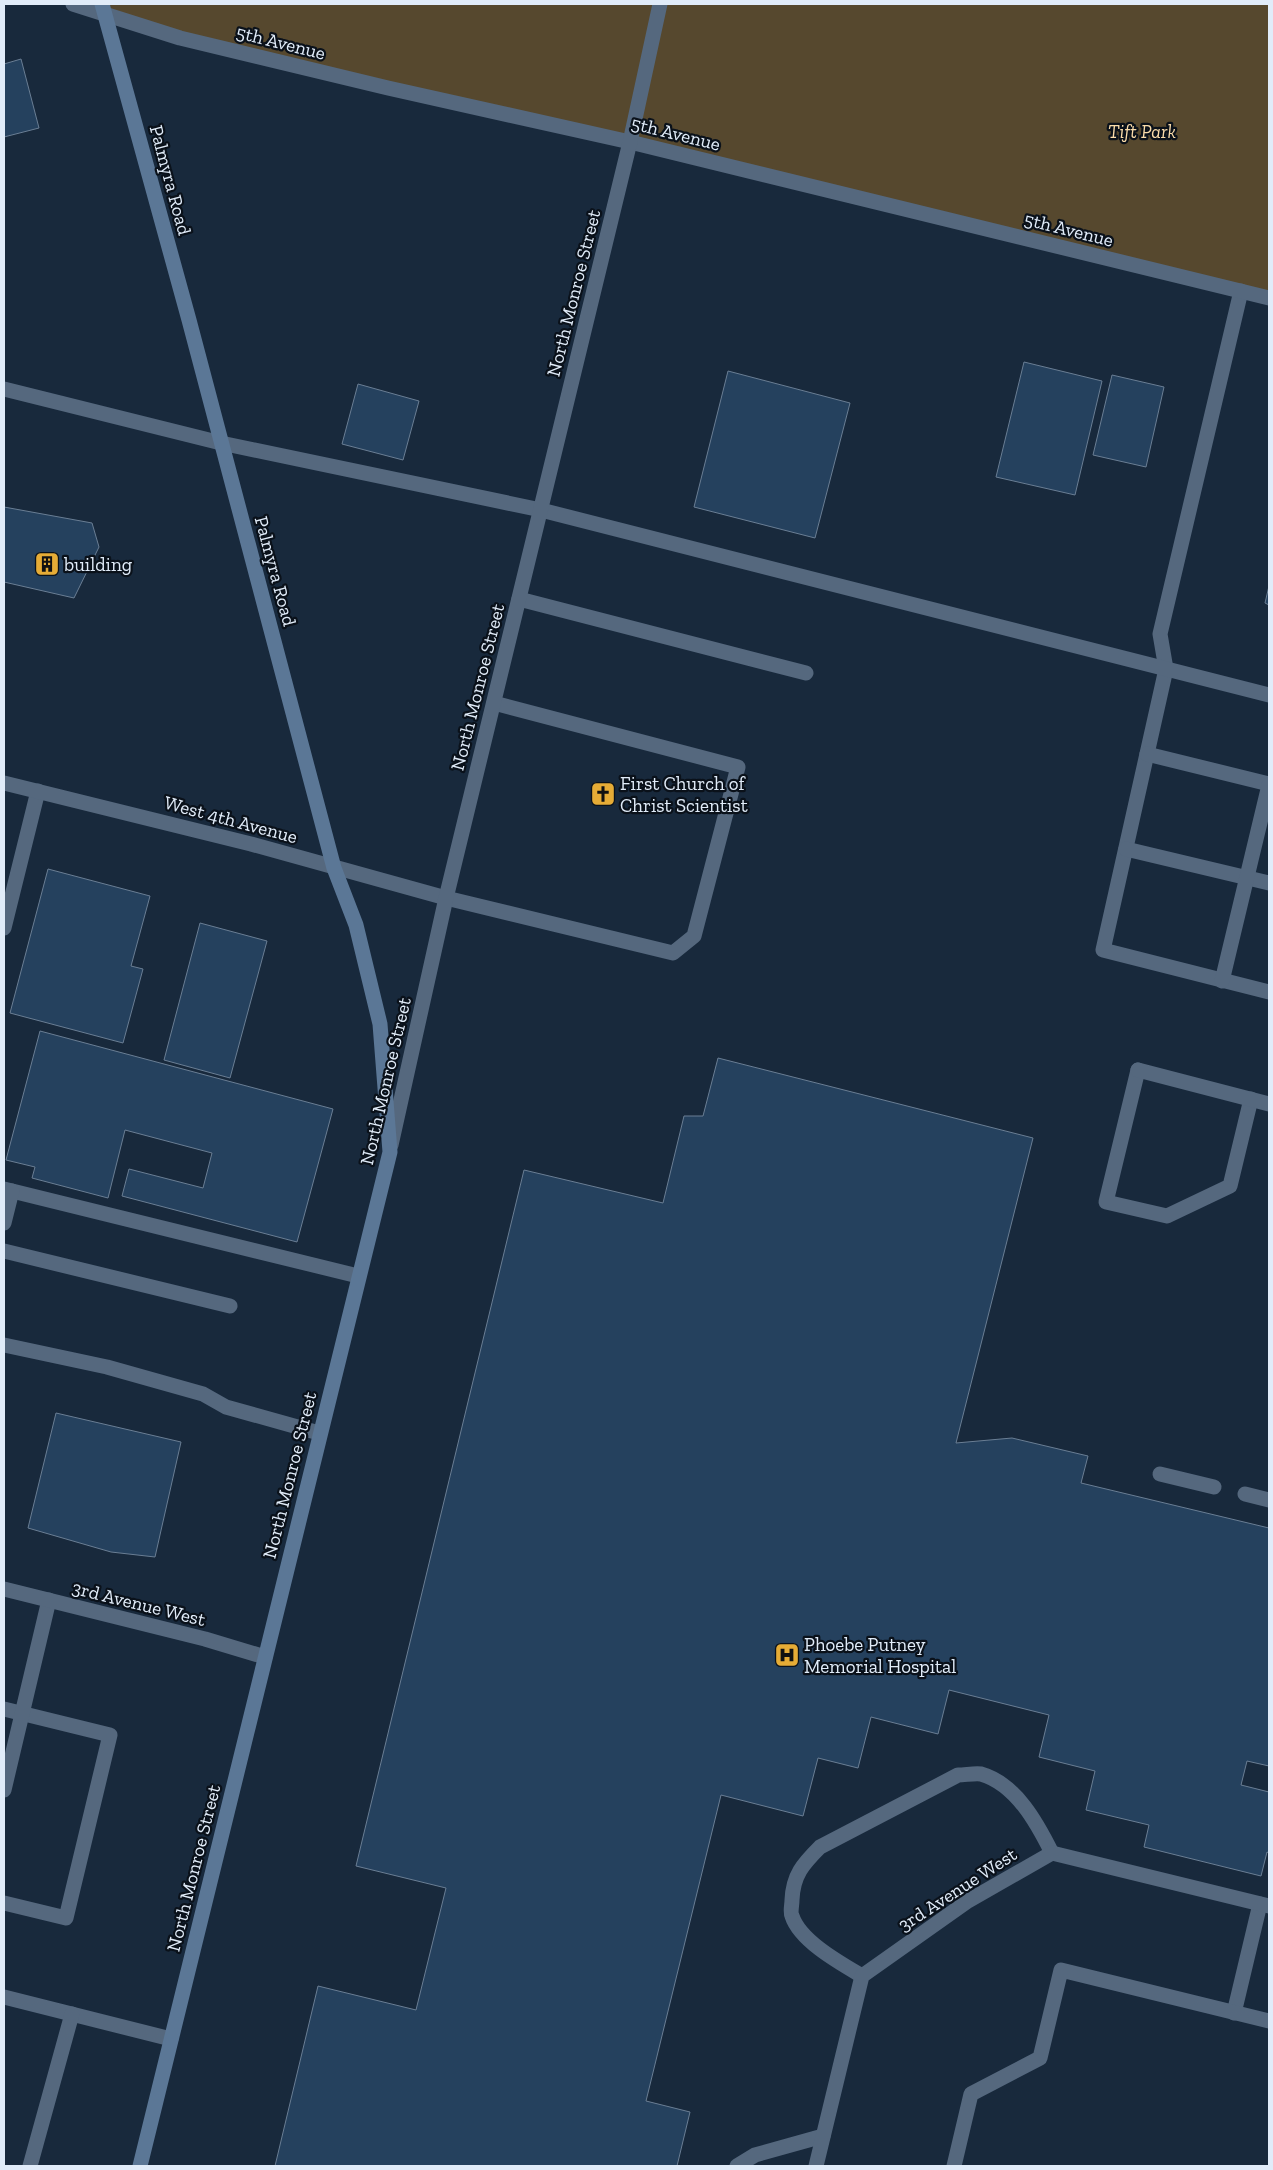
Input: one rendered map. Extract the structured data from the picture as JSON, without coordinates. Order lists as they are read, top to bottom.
{
  "streets": {
    "main road": ["Palmyra Road", "North Monroe Street"],
    "street": ["5th Avenue", "West 4th Avenue", "3rd Avenue West"]
  },
  "crossings": [
    ["5th Avenue", "Palmyra Road"],
    ["5th Avenue", "North Monroe Street"],
    ["Palmyra Road", "North Monroe Street"],
    ["Palmyra Road", "West 4th Avenue"],
    ["North Monroe Street", "West 4th Avenue"],
    ["North Monroe Street", "3rd Avenue West"]
  ],
  "parks": ["Tift Park"],
  "places": {
    "building": ["building"],
    "church": ["First Church of Christ Scientist"],
    "hospital": ["Phoebe Putney Memorial Hospital"]
  }
}
